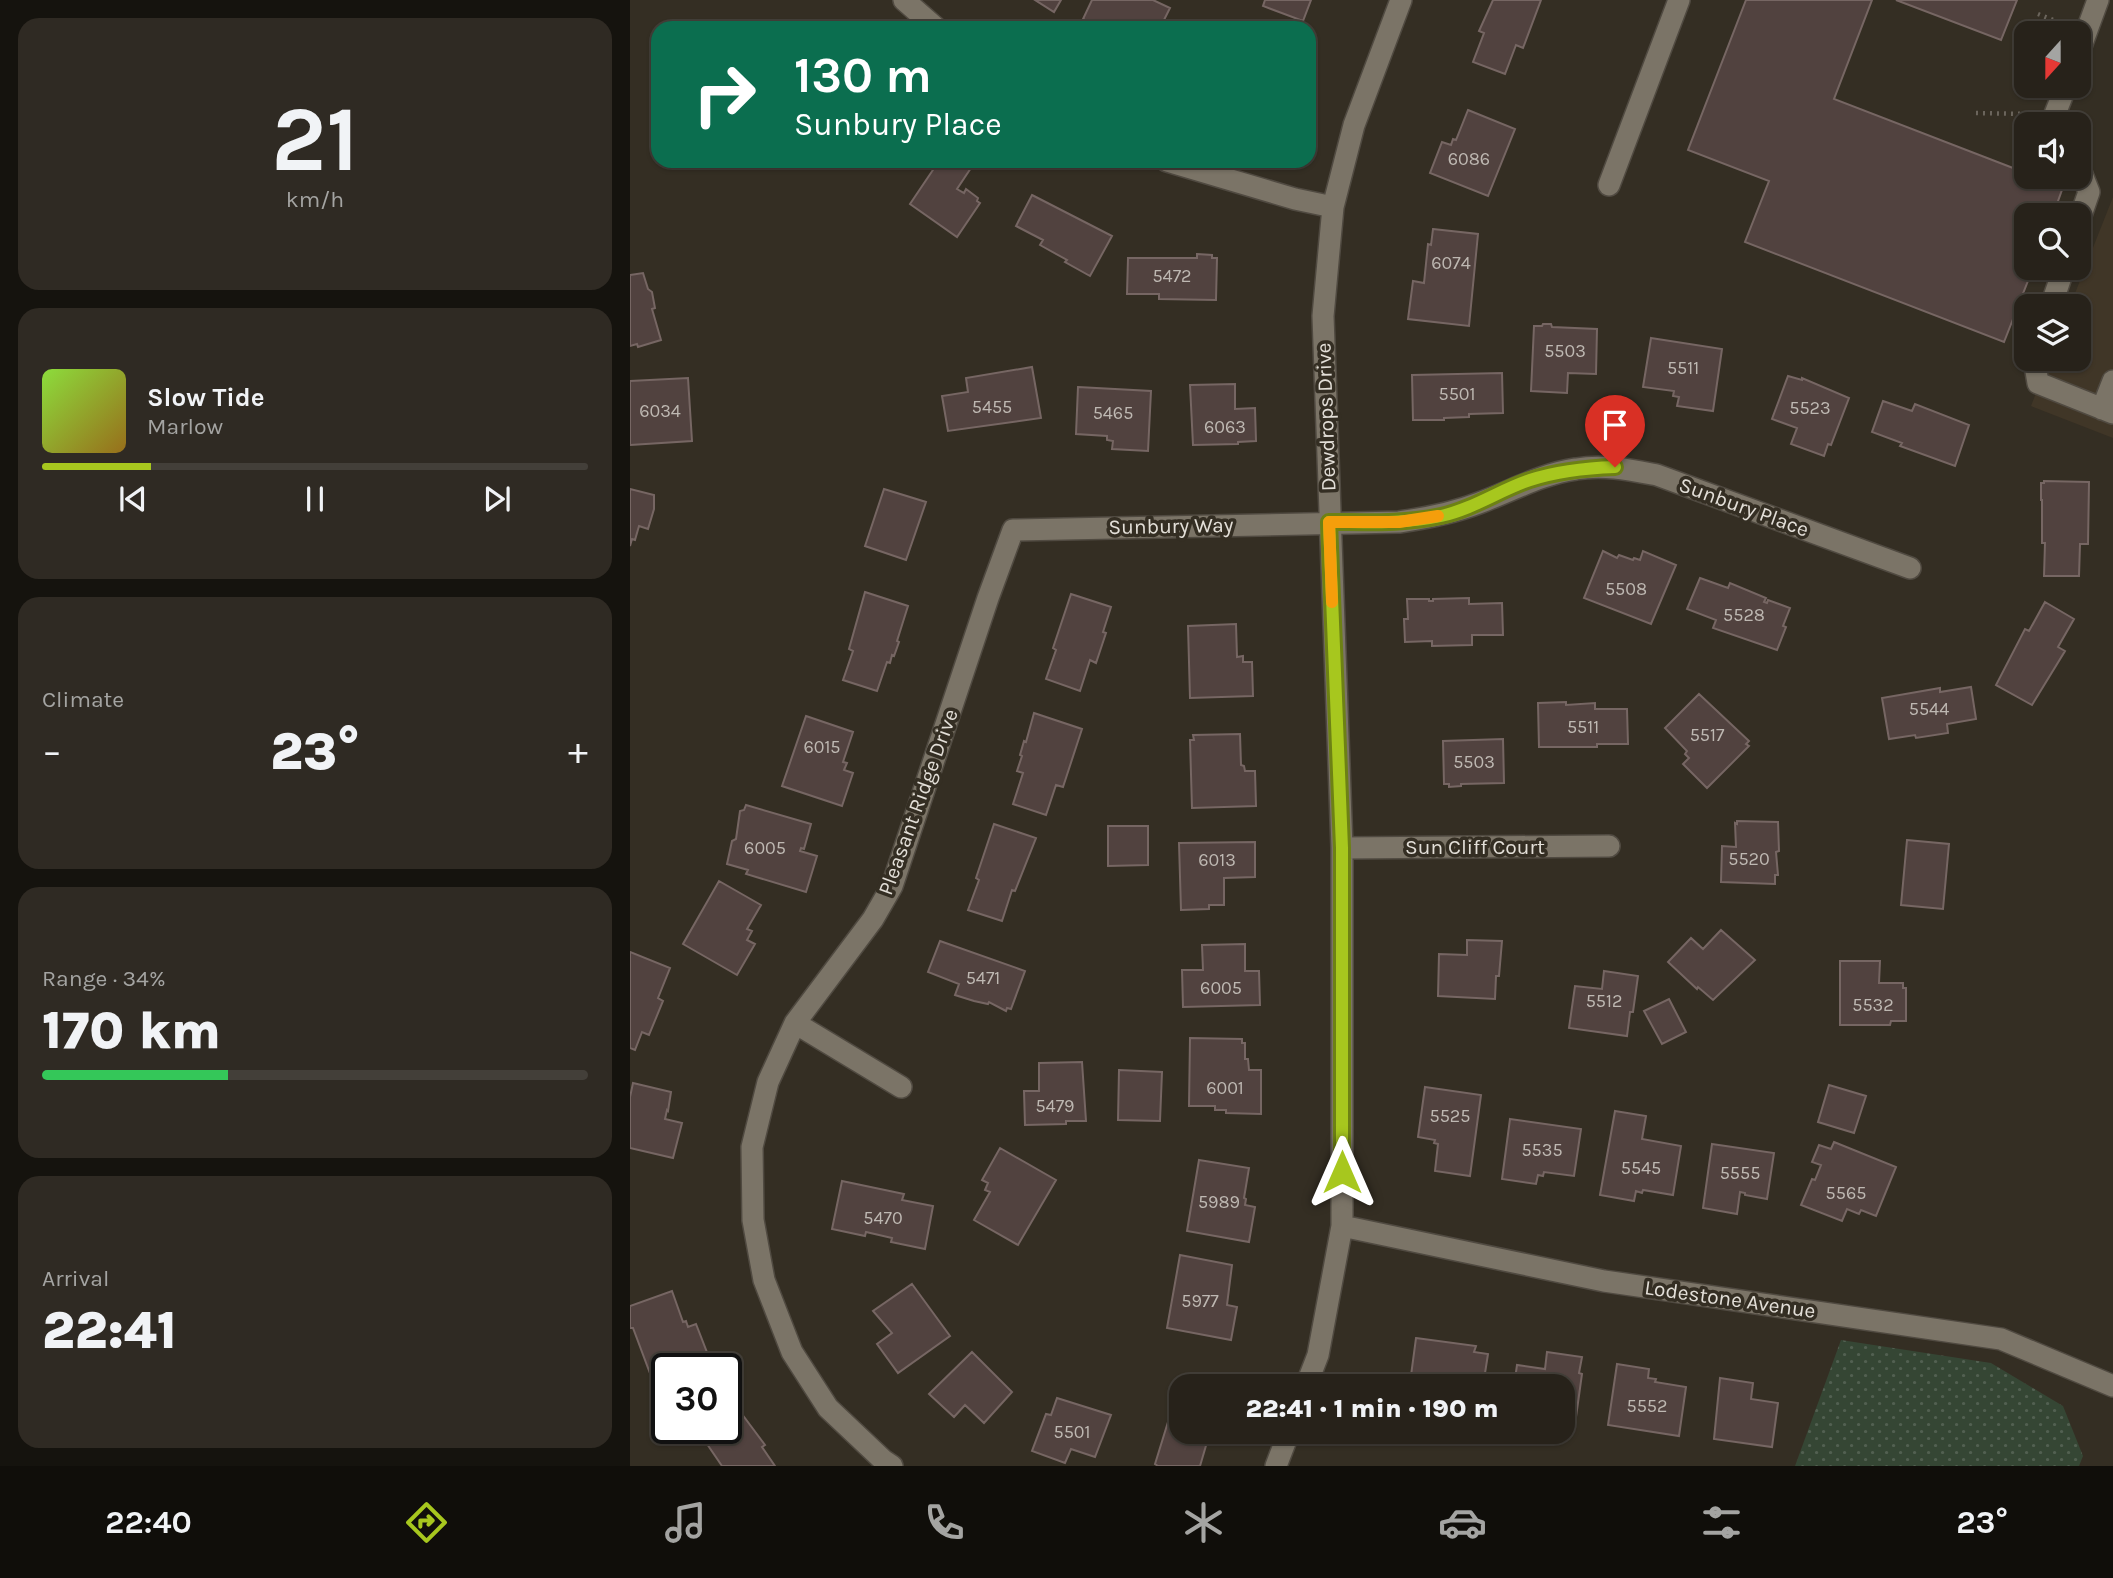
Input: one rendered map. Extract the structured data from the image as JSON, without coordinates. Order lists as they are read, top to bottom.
{
  "streets": {
    "street": [
      "Dewdrops Drive",
      "Sunbury Place",
      "Sunbury Way",
      "Pleasant Ridge Drive",
      "Sun Cliff Court",
      "Lodestone Avenue"
    ]
  },
  "crossings": [
    ["Dewdrops Drive", "Sunbury Place"],
    ["Dewdrops Drive", "Sunbury Way"],
    ["Dewdrops Drive", "Sun Cliff Court"],
    ["Dewdrops Drive", "Lodestone Avenue"],
    ["Sunbury Place", "Sunbury Way"],
    ["Sunbury Way", "Pleasant Ridge Drive"]
  ],
  "house_numbers": [
    "6086",
    "6074",
    "5472",
    "5503",
    "5511",
    "5501",
    "5455",
    "5523",
    "6034",
    "5465",
    "6063",
    "5508",
    "5528",
    "5544",
    "5511",
    "5517",
    "6015",
    "5503",
    "6005",
    "5520",
    "6013",
    "5471",
    "6005",
    "5512",
    "5532",
    "6001",
    "5479",
    "5525",
    "5535",
    "5545",
    "5555",
    "5565",
    "5989",
    "5470",
    "5977",
    "5552",
    "5501"
  ],
  "north": "bottom",
  "page": {
    "tile": [
      ["21", "km/h"],
      "Climate",
      ["Range · 34%", "170 km"],
      ["Arrival", "22:41"]
    ],
    "turn": ["130 m", "Sunbury Place"],
    "song": ["Slow Tide", "Marlow"],
    "heat": ["−", "23°", "+"],
    "limit": "30",
    "trip": "22:41 · 1 min · 190 m",
    "tabs": ["22:40", "23°"]
  }
}
